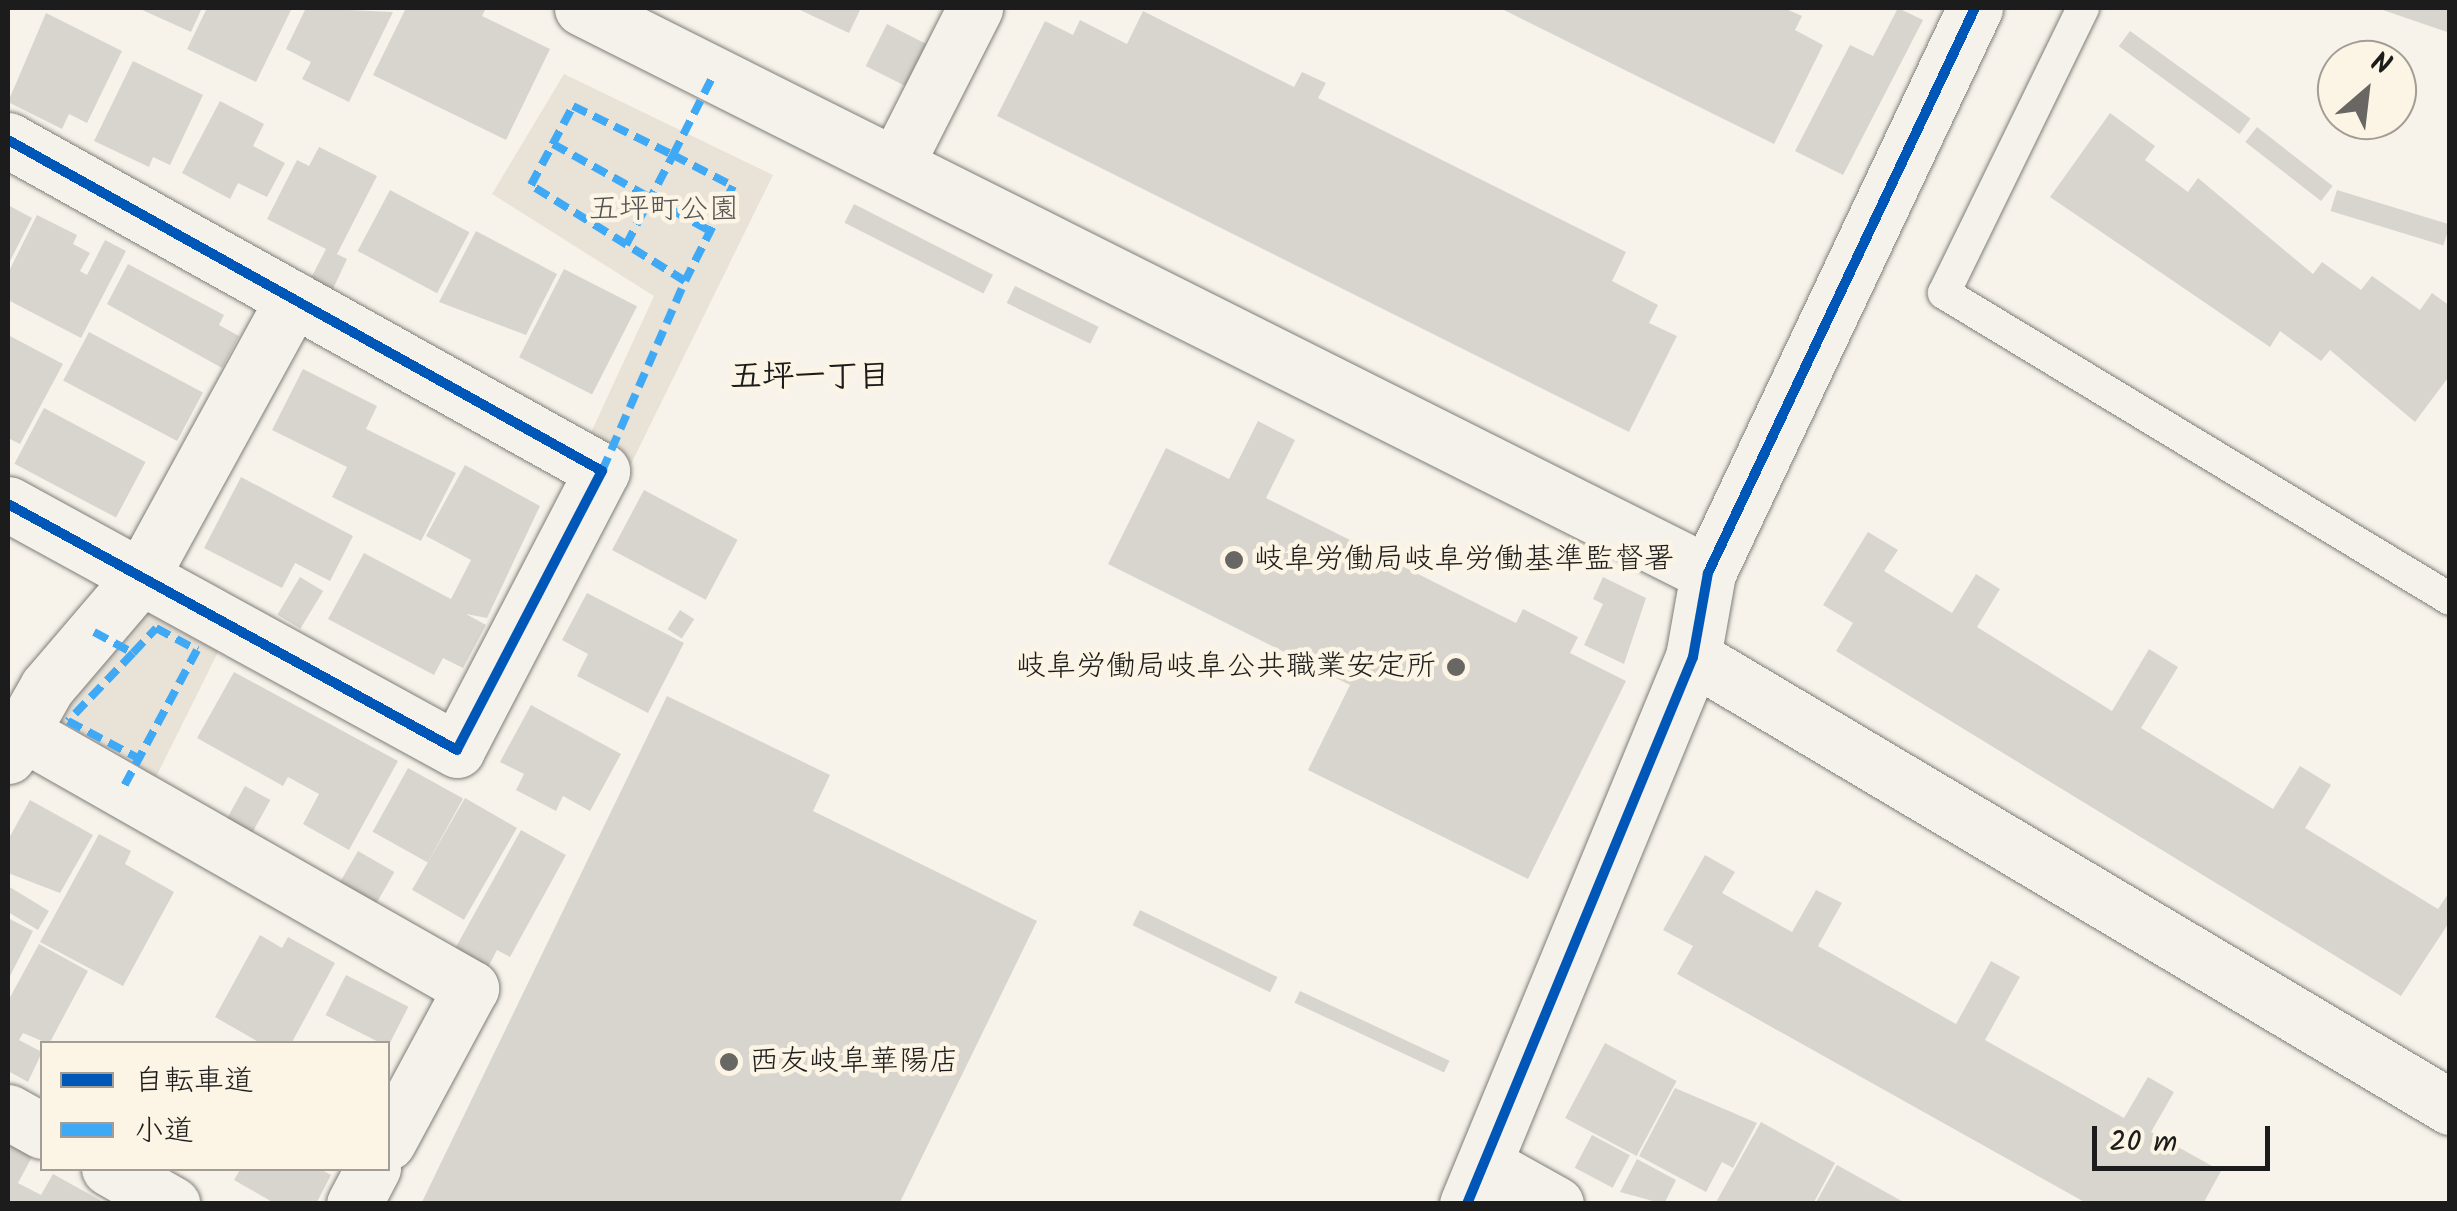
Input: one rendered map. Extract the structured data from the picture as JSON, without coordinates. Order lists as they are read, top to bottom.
{
  "districts": ["五坪一丁目"],
  "parks": ["五坪町公園"],
  "places": ["岐阜労働局岐阜労働基準監督署", "岐阜労働局岐阜公共職業安定所", "西友岐阜華陽店"],
  "legend": ["自転車道", "小道"],
  "scale_bar": "20 m",
  "north": "top right"
}
